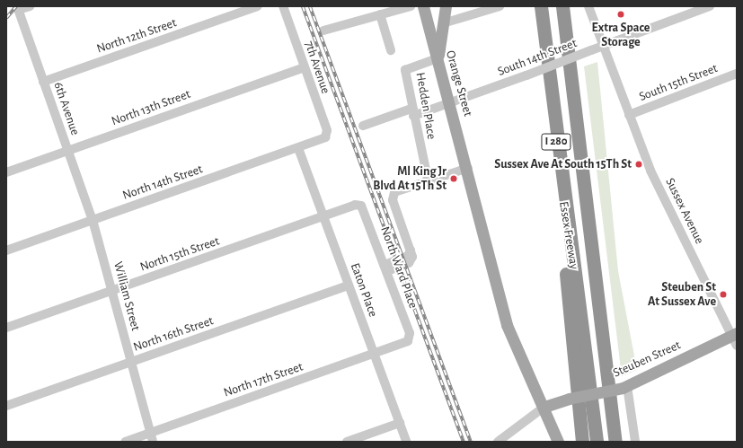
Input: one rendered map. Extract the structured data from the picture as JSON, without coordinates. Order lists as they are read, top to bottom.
{
  "streets": {
    "highway": ["I 280", "Essex Freeway"],
    "main road": ["Orange Street", "Steuben Street"],
    "street": [
      "North 12th Street",
      "South 14th Street",
      "7th Avenue",
      "South 15th Street",
      "Hedden Place",
      "North 13th Street",
      "6th Avenue",
      "North 14th Street",
      "Sussex Avenue",
      "North 15th Street",
      "North Ward Place",
      "Eaton Place",
      "William Street",
      "North 16th Street",
      "North 17th Street"
    ]
  },
  "crossings": [
    ["North 12th Street", "6th Avenue"],
    ["South 14th Street", "Orange Street"],
    ["South 14th Street", "Hedden Place"],
    ["South 14th Street", "Sussex Avenue"],
    ["7th Avenue", "North 13th Street"],
    ["7th Avenue", "North 14th Street"],
    ["South 15th Street", "Sussex Avenue"],
    ["Orange Street", "Hedden Place"],
    ["Orange Street", "Steuben Street"],
    ["North 13th Street", "6th Avenue"],
    ["6th Avenue", "North 14th Street"],
    ["6th Avenue", "William Street"],
    ["North 14th Street", "Eaton Place"],
    ["North 14th Street", "William Street"],
    ["Sussex Avenue", "Steuben Street"],
    ["North 15th Street", "North Ward Place"],
    ["North 15th Street", "Eaton Place"],
    ["North 15th Street", "William Street"],
    ["North Ward Place", "North 17th Street"],
    ["Eaton Place", "North 16th Street"],
    ["Eaton Place", "North 17th Street"],
    ["William Street", "North 16th Street"],
    ["William Street", "North 17th Street"]
  ],
  "places": [
    "Extra Space Storage",
    "Sussex Ave At South 15Th St",
    "Ml King Jr Blvd At 15Th St",
    "Steuben St At Sussex Ave"
  ]
}
